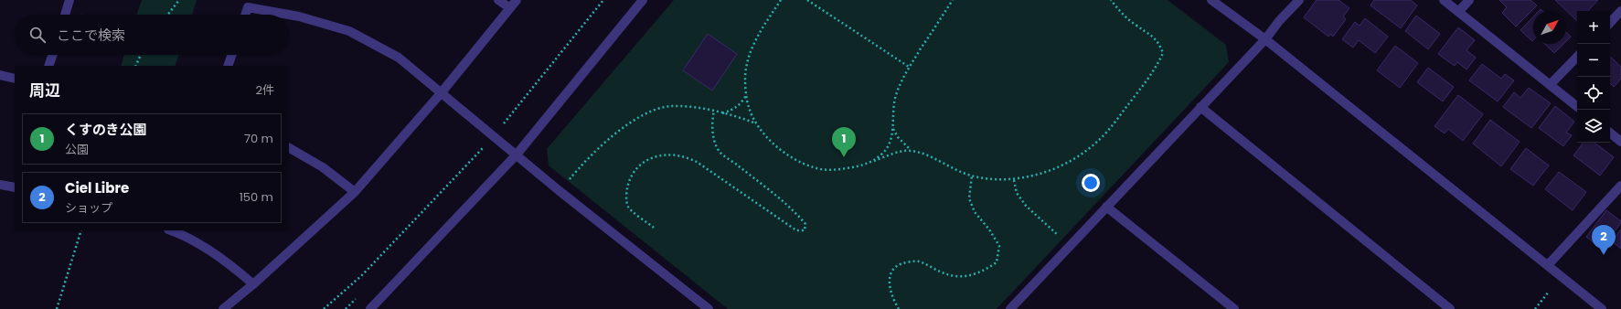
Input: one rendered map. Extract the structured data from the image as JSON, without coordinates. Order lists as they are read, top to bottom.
{
  "north": "top right",
  "page": {
    "map_buttons": ["+", "−"],
    "search": "ここで検索",
    "heading": ["周辺", "2件"],
    "list": [
      {
        "mark": "1",
        "name": "くすのき公園",
        "note": "公園",
        "value": "70 m"
      },
      {
        "mark": "2",
        "name": "Ciel Libre",
        "note": "ショップ",
        "value": "150 m"
      }
    ],
    "pins": ["1", "2"]
  }
}
